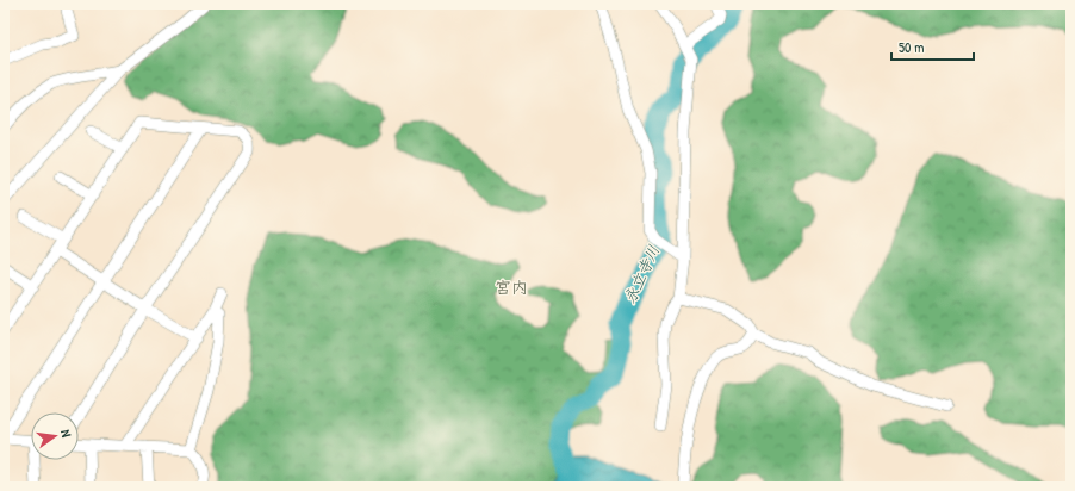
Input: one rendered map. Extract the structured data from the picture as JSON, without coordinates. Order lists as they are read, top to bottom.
{
  "districts": ["宮内"],
  "water": ["永立寺川"],
  "scale_bar": "50 m",
  "north": "right"
}
